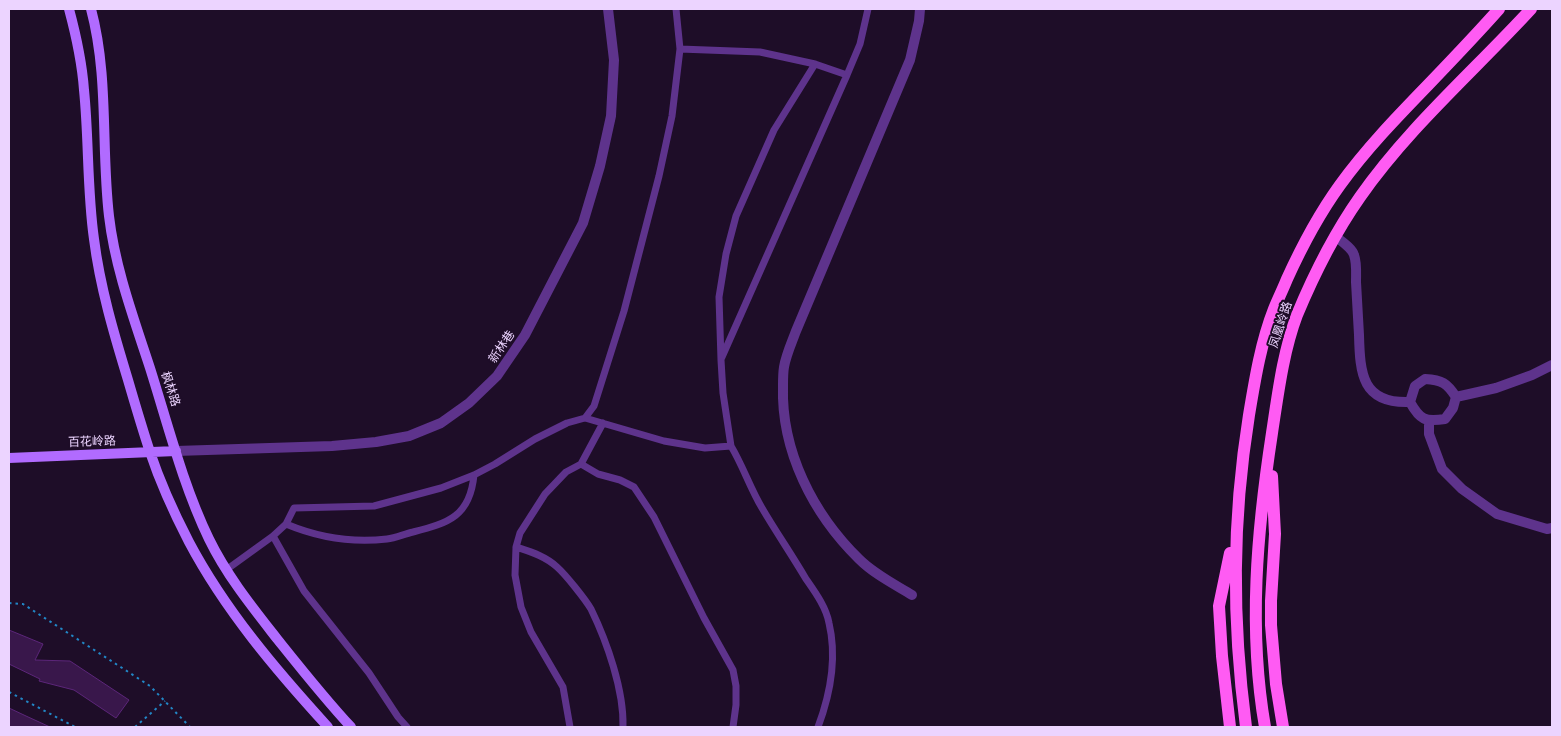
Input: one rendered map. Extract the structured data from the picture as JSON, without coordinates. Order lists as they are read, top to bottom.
{
  "streets": {
    "main road": ["凤凰岭路", "枫林路", "百花岭路"],
    "street": ["新林巷"]
  },
  "crossings": [
    ["新林巷", "枫林路"],
    ["新林巷", "百花岭路"],
    ["枫林路", "百花岭路"]
  ]
}
